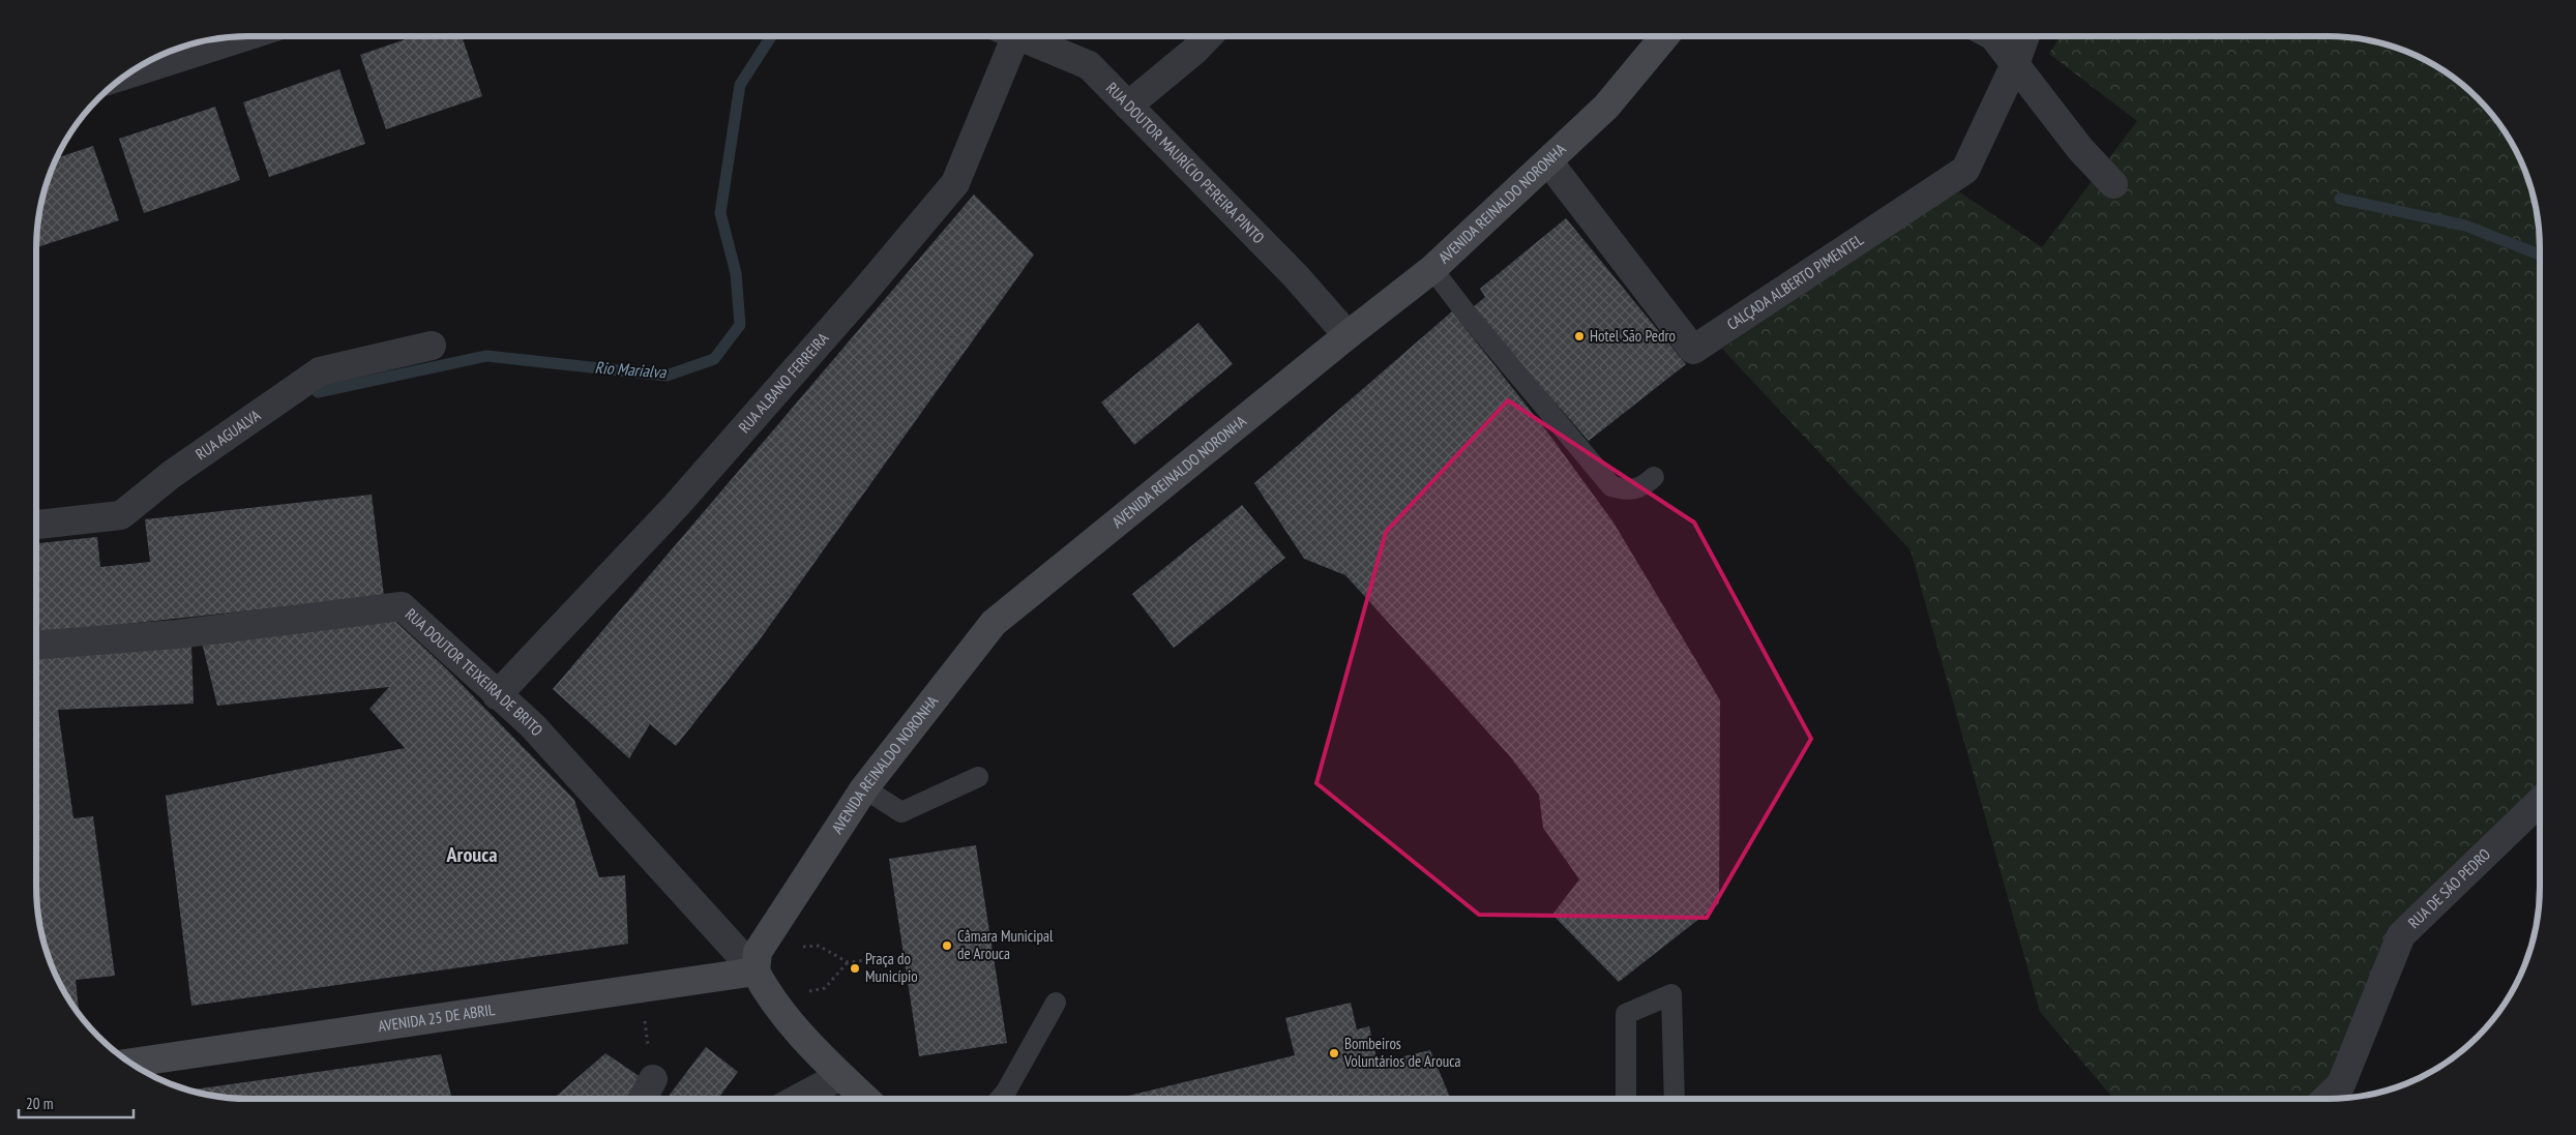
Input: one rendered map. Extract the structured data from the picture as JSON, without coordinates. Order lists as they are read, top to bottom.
{
  "streets": {
    "main road": ["AVENIDA REINALDO NORONHA", "AVENIDA 25 DE ABRIL"],
    "street": [
      "RUA DOUTOR MAURÍCIO PEREIRA PINTO",
      "CALÇADA ALBERTO PIMENTEL",
      "RUA ALBANO FERREIRA",
      "RUA AGUALVA",
      "RUA DOUTOR TEIXEIRA DE BRITO",
      "RUA DE SÃO PEDRO"
    ]
  },
  "crossings": [
    ["RUA DOUTOR MAURÍCIO PEREIRA PINTO", "AVENIDA REINALDO NORONHA"],
    ["AVENIDA REINALDO NORONHA", "CALÇADA ALBERTO PIMENTEL"],
    ["AVENIDA REINALDO NORONHA", "RUA DOUTOR TEIXEIRA DE BRITO"],
    ["AVENIDA REINALDO NORONHA", "AVENIDA 25 DE ABRIL"],
    ["RUA ALBANO FERREIRA", "RUA DOUTOR TEIXEIRA DE BRITO"],
    ["RUA DOUTOR TEIXEIRA DE BRITO", "AVENIDA 25 DE ABRIL"]
  ],
  "districts": ["Arouca"],
  "water": ["Rio Marialva"],
  "places": [
    "Hotel São Pedro",
    "Câmara Municipal de Arouca",
    "Praça do Município",
    "Bombeiros Voluntários de Arouca"
  ],
  "scale_bar": "20 m"
}
